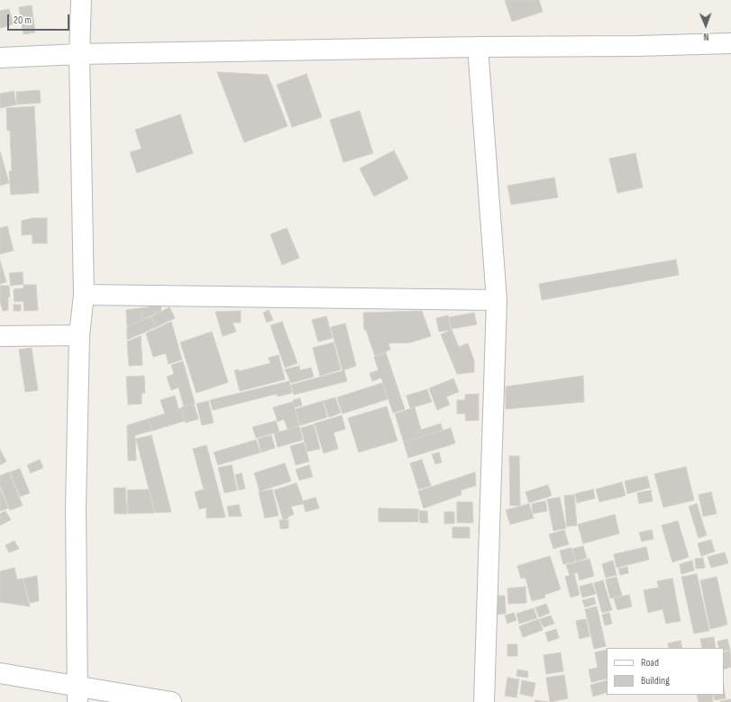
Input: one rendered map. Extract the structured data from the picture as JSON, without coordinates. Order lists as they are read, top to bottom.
{
  "legend": ["Road", "Building"],
  "scale_bar": "20 m",
  "north": "bottom"
}
